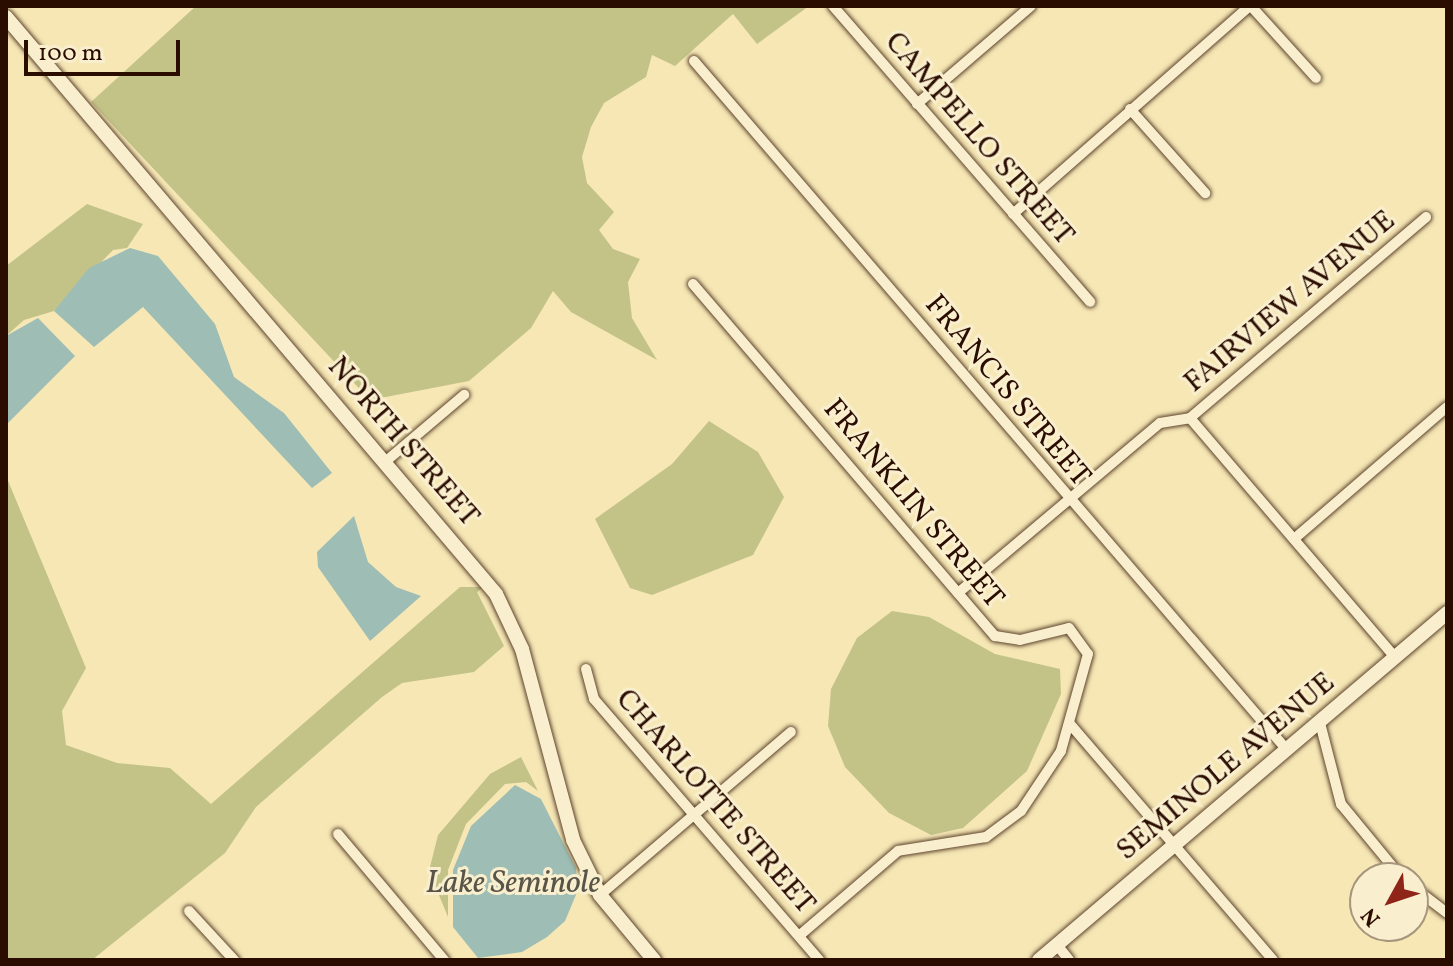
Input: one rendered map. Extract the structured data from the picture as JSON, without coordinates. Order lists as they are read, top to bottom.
{
  "streets": {
    "street": [
      "CAMPELLO STREET",
      "FAIRVIEW AVENUE",
      "FRANCIS STREET",
      "NORTH STREET",
      "FRANKLIN STREET",
      "SEMINOLE AVENUE",
      "CHARLOTTE STREET"
    ]
  },
  "crossings": [
    ["FAIRVIEW AVENUE", "FRANCIS STREET"],
    ["FAIRVIEW AVENUE", "FRANKLIN STREET"],
    ["FRANCIS STREET", "SEMINOLE AVENUE"],
    ["FRANKLIN STREET", "CHARLOTTE STREET"]
  ],
  "water": ["Lake Seminole"],
  "scale_bar": "100 m",
  "north": "bottom left"
}
